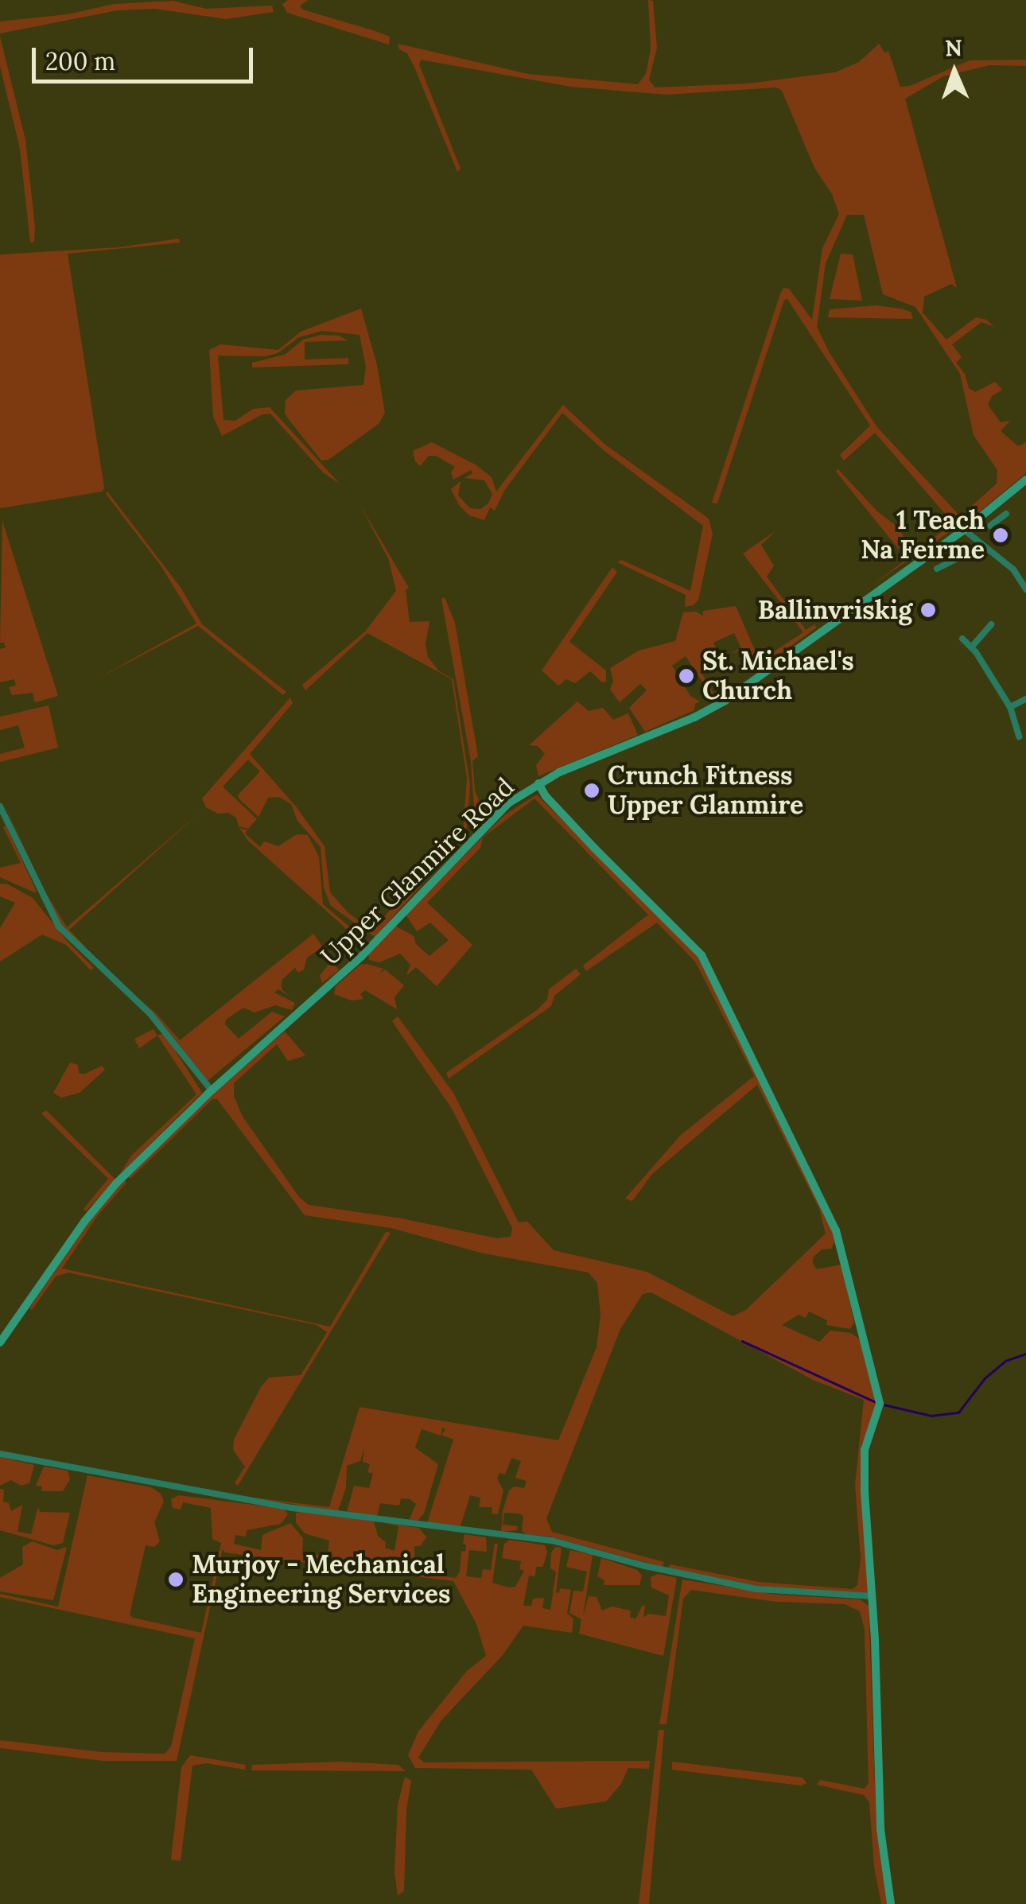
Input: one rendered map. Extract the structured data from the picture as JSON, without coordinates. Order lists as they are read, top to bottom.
{
  "streets": {
    "main road": ["Upper Glanmire Road"]
  },
  "places": [
    "1 Teach Na Feirme",
    "Ballinvriskig",
    "St. Michael's Church",
    "Crunch Fitness Upper Glanmire",
    "Murjoy - Mechanical Engineering Services"
  ],
  "scale_bar": "200 m",
  "north": "top"
}
